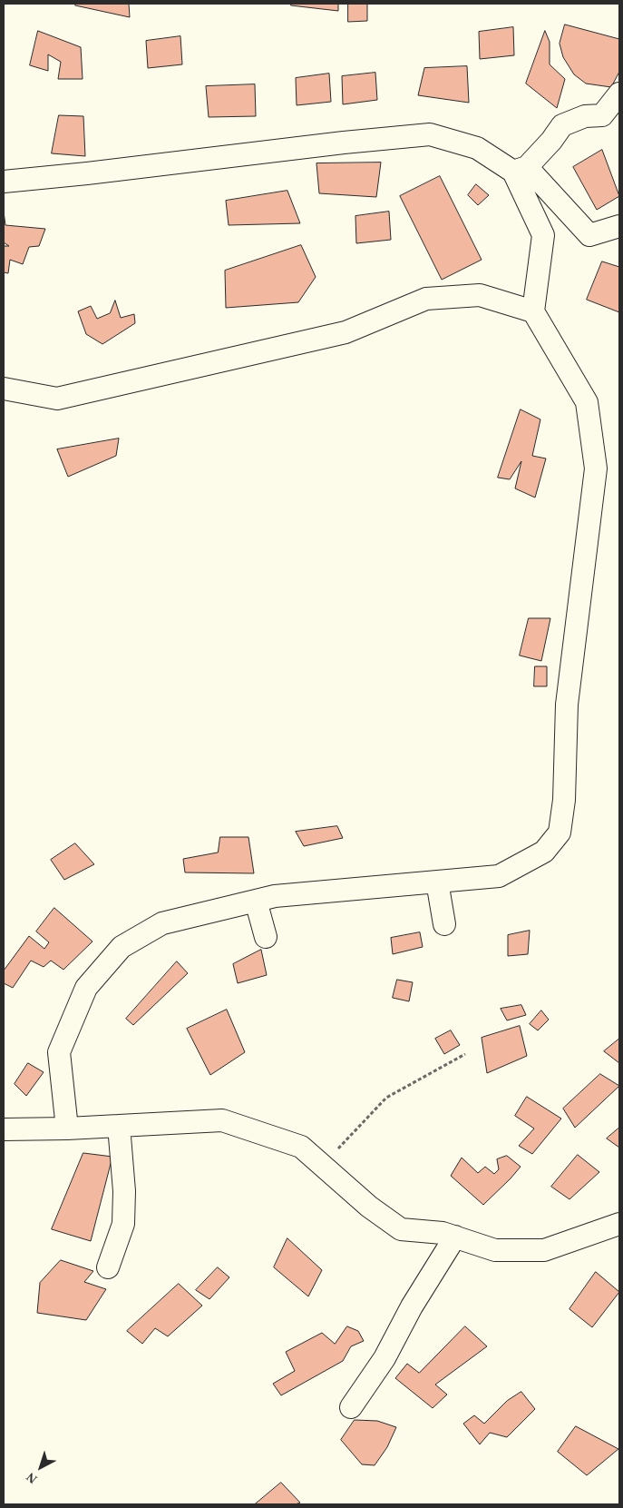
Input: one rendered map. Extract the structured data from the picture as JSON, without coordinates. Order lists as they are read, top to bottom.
{
  "north": "bottom left"
}
